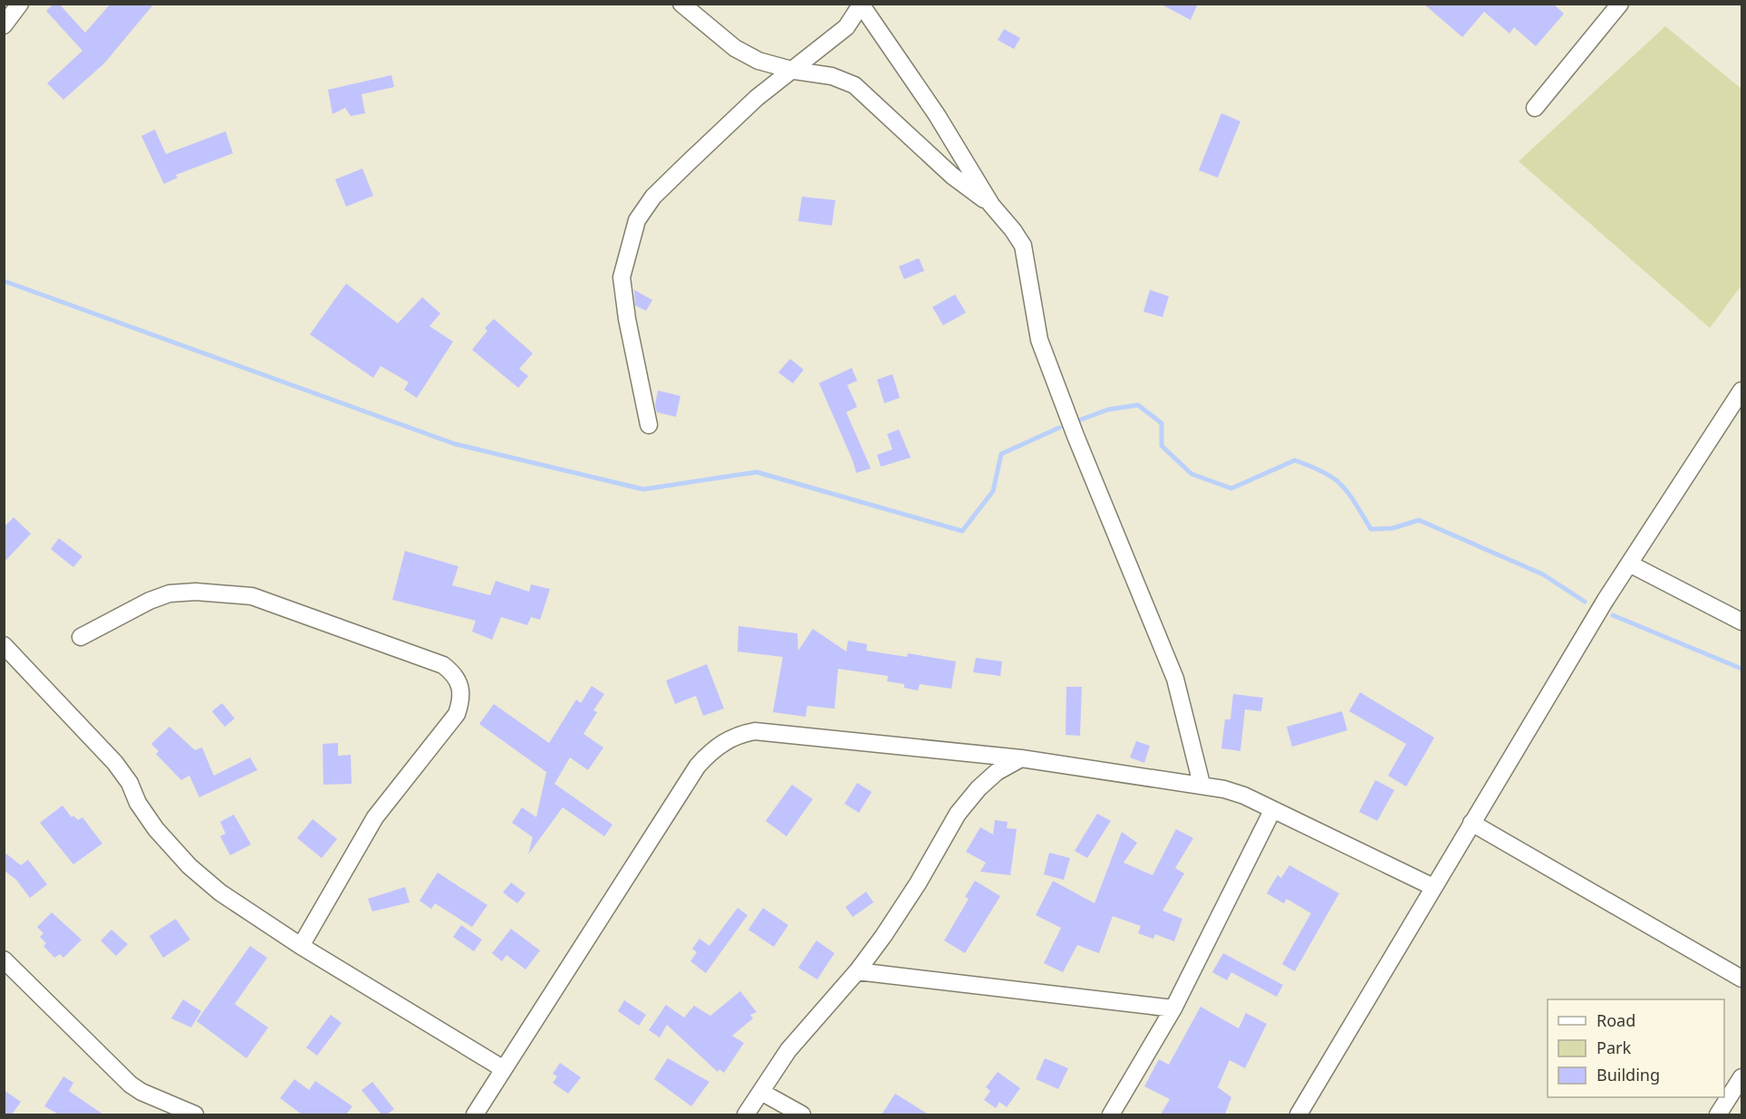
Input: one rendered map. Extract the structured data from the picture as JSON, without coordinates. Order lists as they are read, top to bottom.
{
  "legend": ["Road", "Park", "Building"]
}
